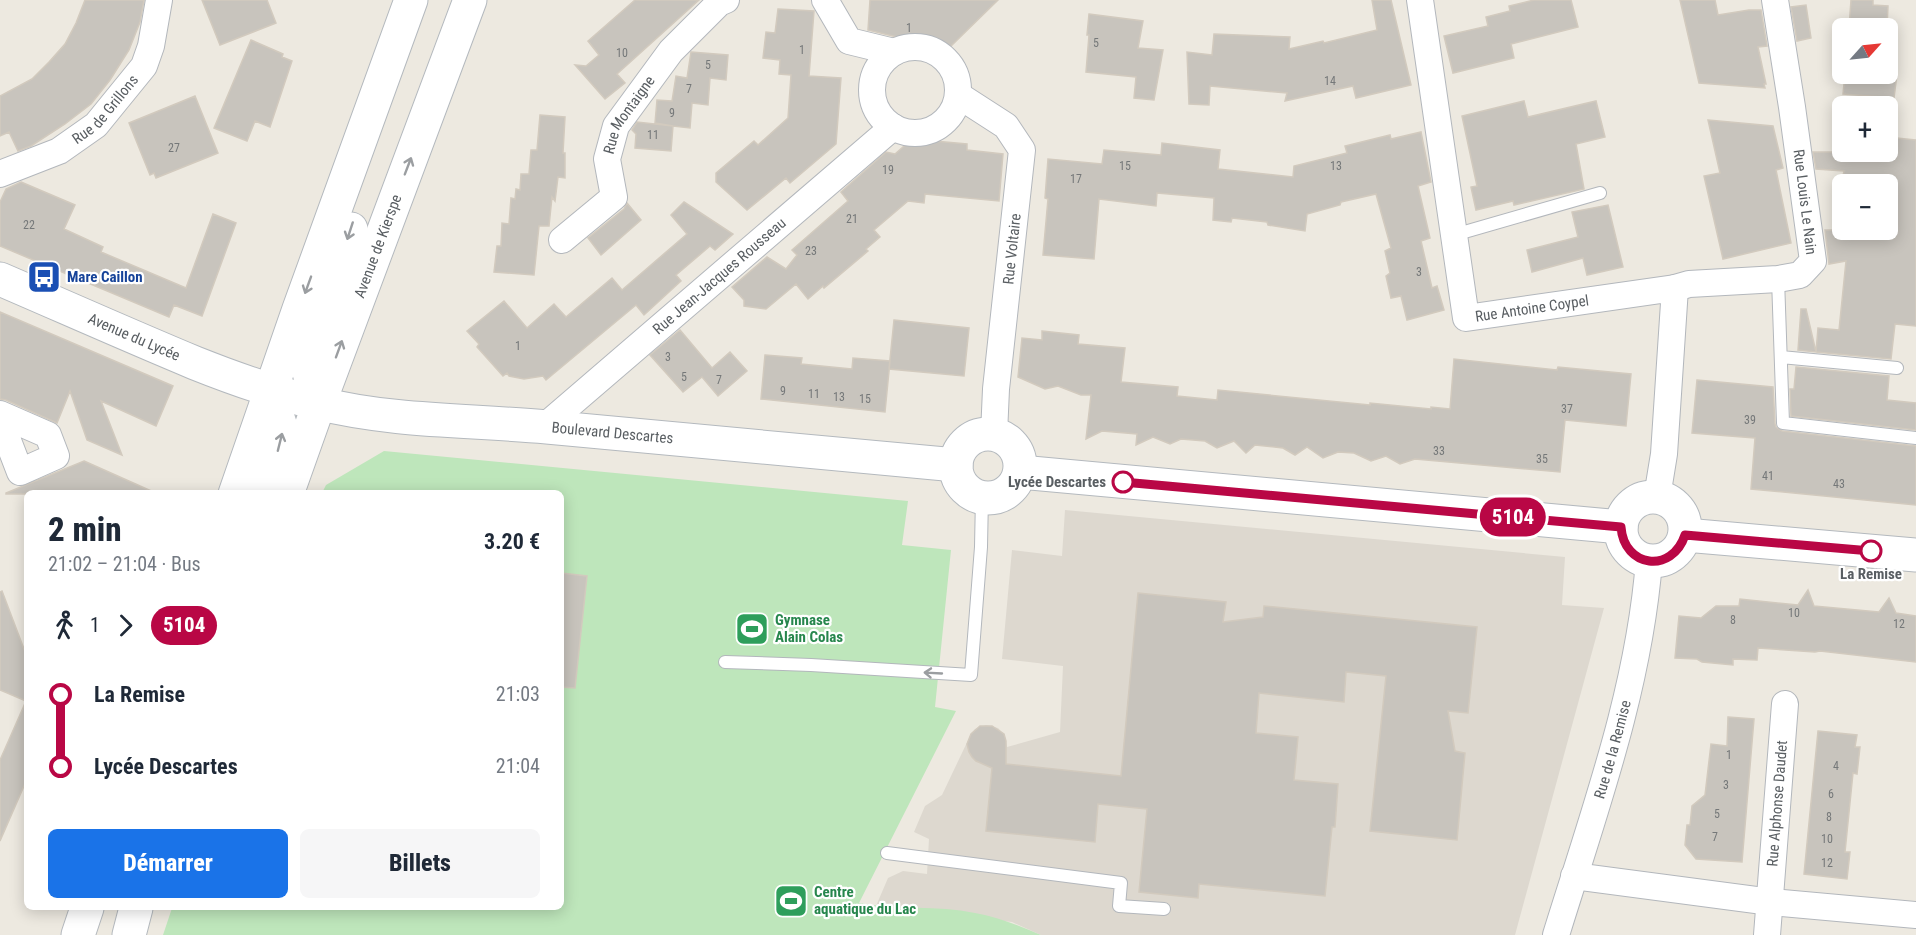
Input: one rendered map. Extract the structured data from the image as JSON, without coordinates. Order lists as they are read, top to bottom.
{
  "streets": {
    "street": [
      "Rue de Grillons",
      "Rue Montaigne",
      "Rue Louis Le Nain",
      "Avenue de Kierspe",
      "Rue Voltaire",
      "Rue Jean-Jacques Rousseau",
      "Rue Antoine Coypel",
      "Avenue du Lycée",
      "Boulevard Descartes",
      "Rue de la Remise",
      "Rue Alphonse Daudet"
    ]
  },
  "crossings": [
    ["Rue Louis Le Nain", "Rue Antoine Coypel"],
    ["Avenue de Kierspe", "Boulevard Descartes"],
    ["Rue Voltaire", "Rue Jean-Jacques Rousseau"],
    ["Rue Voltaire", "Boulevard Descartes"],
    ["Rue Jean-Jacques Rousseau", "Boulevard Descartes"],
    ["Avenue du Lycée", "Boulevard Descartes"]
  ],
  "places": {
    "bus stop": ["Mare Caillon"],
    "other": ["Lycée Descartes", "La Remise"],
    "sports": ["Gymnase Alain Colas", "Centre aquatique du Lac"]
  },
  "lines": ["bus line 5104"],
  "house_numbers": [
    "1",
    "5",
    "1",
    "10",
    "5",
    "14",
    "7",
    "9",
    "11",
    "27",
    "15",
    "13",
    "19",
    "17",
    "21",
    "22",
    "23",
    "3",
    "1",
    "3",
    "5",
    "7",
    "9",
    "11",
    "13",
    "15",
    "37",
    "39",
    "33",
    "35",
    "41",
    "43",
    "10",
    "8",
    "12",
    "1",
    "4",
    "3",
    "6",
    "5",
    "8",
    "7",
    "10",
    "12"
  ],
  "north": "top right",
  "page": {
    "on_map": "5104",
    "map_buttons": ["+", "−"],
    "heading": ["2 min", "21:02 – 21:04 · Bus", "3.20 €"],
    "legs": ["1", "5104"],
    "list": [
      {
        "name": "La Remise",
        "value": "21:03"
      },
      {
        "name": "Lycée Descartes",
        "value": "21:04"
      }
    ],
    "buttons": ["Démarrer", "Billets"]
  }
}
